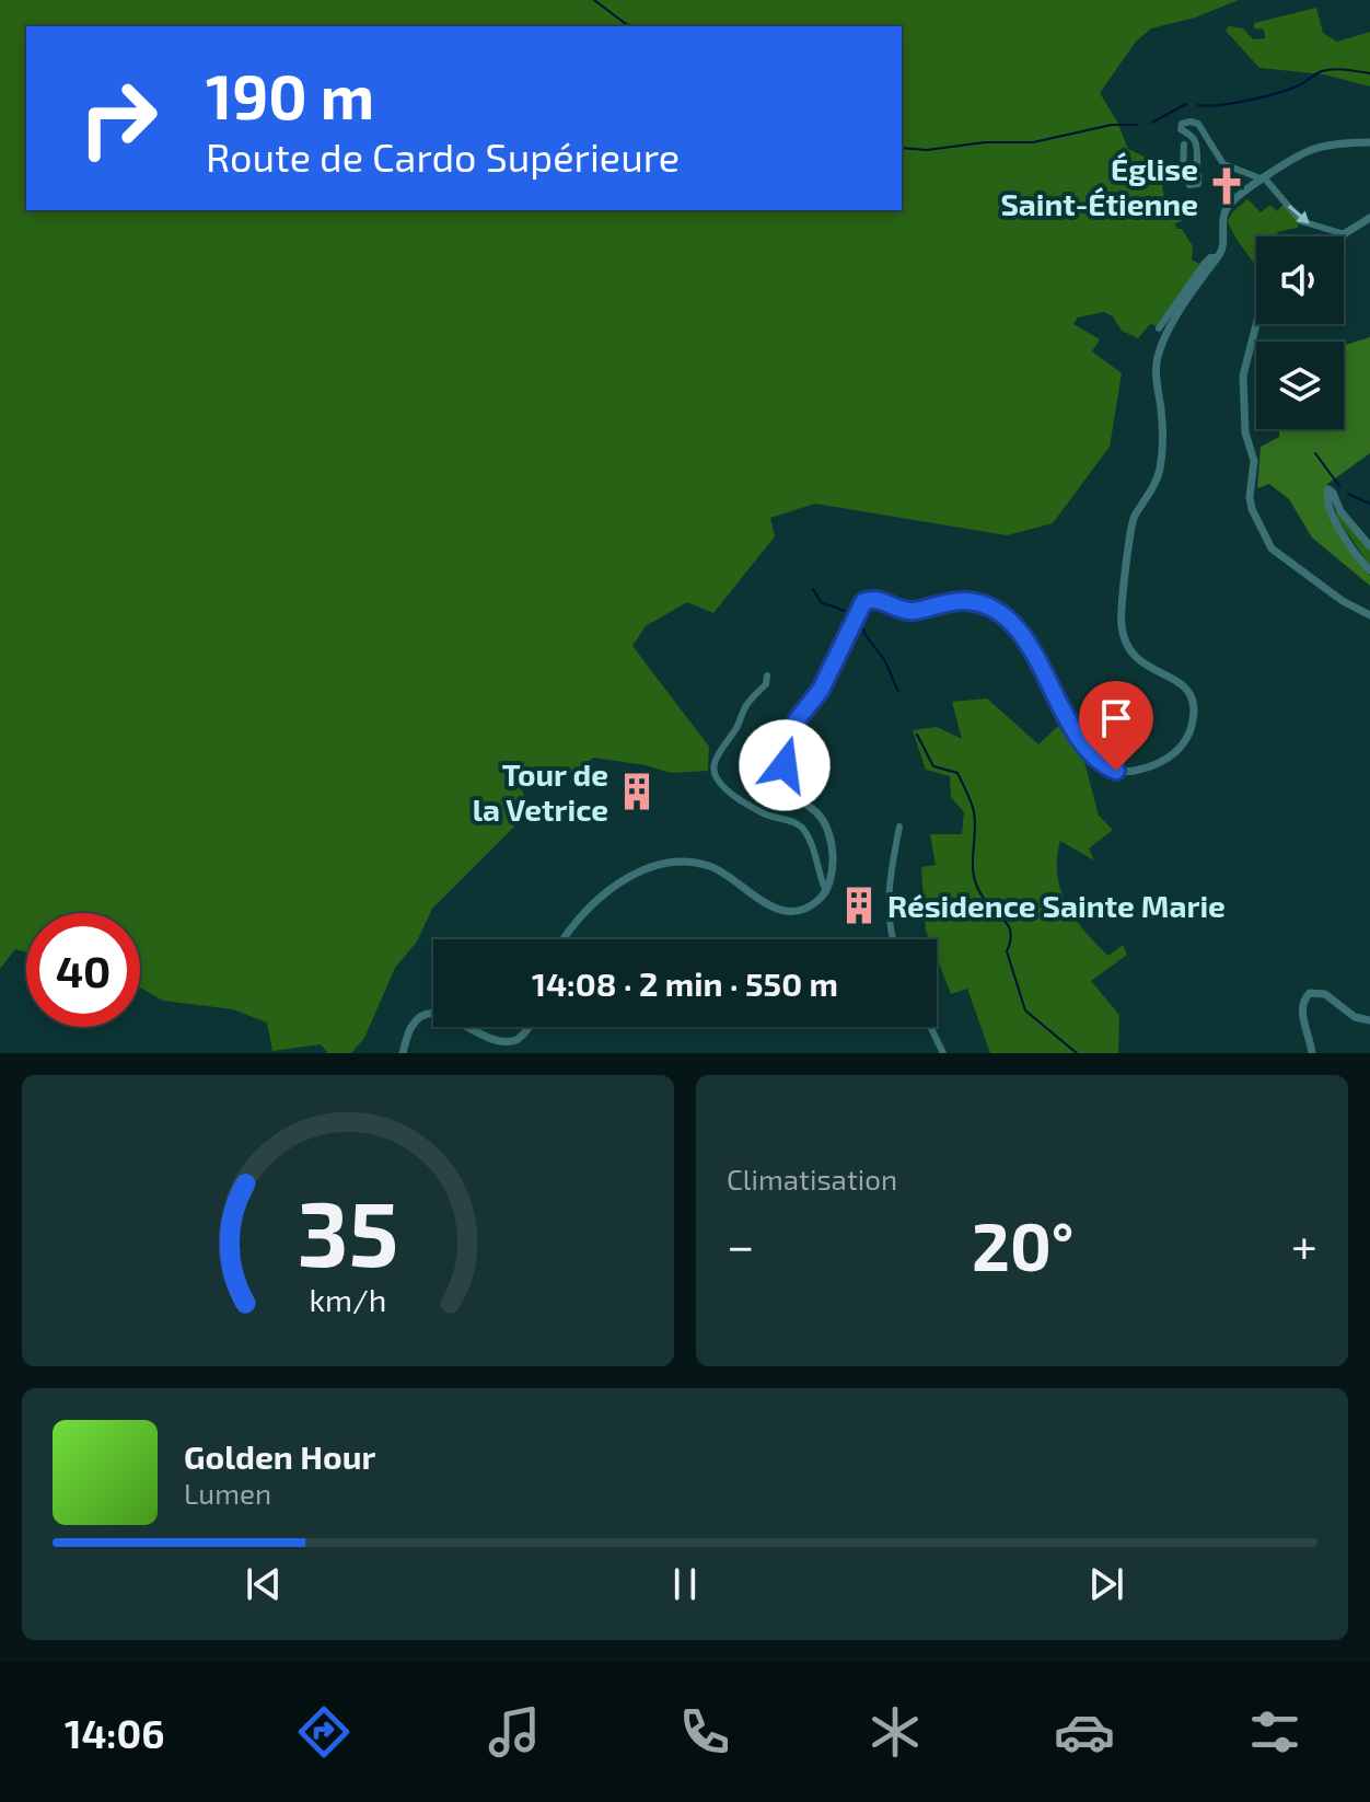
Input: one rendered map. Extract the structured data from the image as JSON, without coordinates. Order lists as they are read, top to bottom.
{
  "places": {
    "church": ["Église Saint-Étienne"],
    "building": ["Tour de la Vetrice", "Résidence Sainte Marie"]
  },
  "page": {
    "turn": ["190 m", "Route de Cardo Supérieure"],
    "limit": "40",
    "trip": "14:08 · 2 min · 550 m",
    "tile": "Climatisation",
    "heat": ["−", "20°", "+"],
    "song": ["Golden Hour", "Lumen"],
    "tabs": "14:06",
    "gauge": ["35", "km/h"]
  }
}
